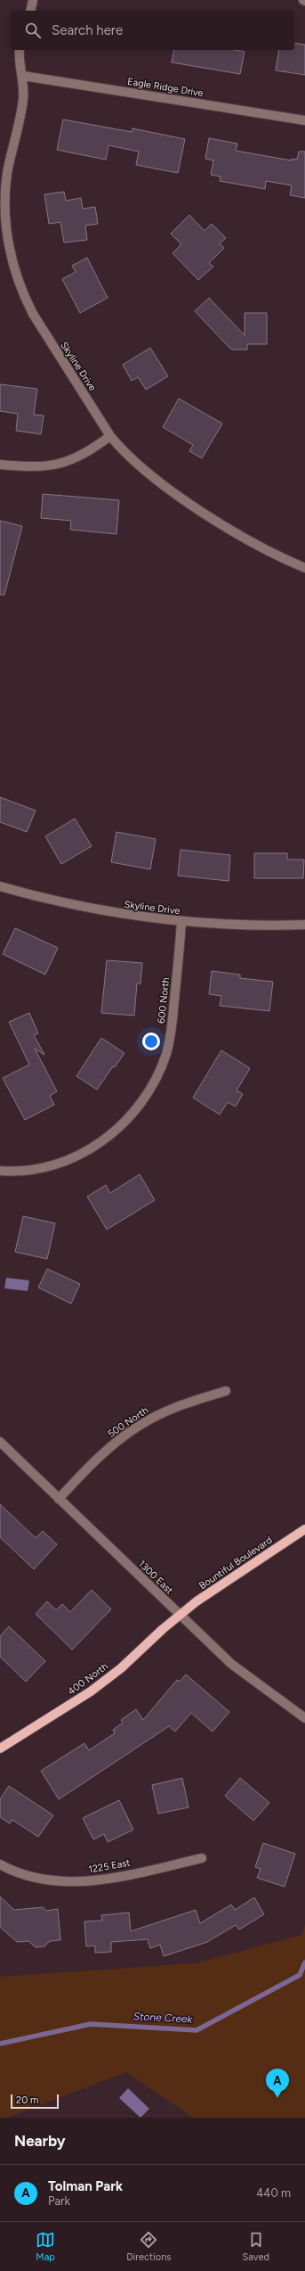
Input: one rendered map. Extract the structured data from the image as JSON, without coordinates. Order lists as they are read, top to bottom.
{
  "streets": {
    "main road": ["Bountiful Boulevard", "400 North"],
    "street": [
      "Eagle Ridge Drive",
      "Skyline Drive",
      "600 North",
      "500 North",
      "1300 East",
      "1225 East"
    ]
  },
  "crossings": [
    ["Eagle Ridge Drive", "Skyline Drive"],
    ["Skyline Drive", "600 North"],
    ["500 North", "1300 East"],
    ["Bountiful Boulevard", "1300 East"],
    ["Bountiful Boulevard", "400 North"],
    ["1300 East", "400 North"]
  ],
  "water": ["Stone Creek"],
  "scale_bar": "20 m",
  "page": {
    "search": "Search here",
    "pins": "A",
    "scale": "20 m",
    "heading": "Nearby",
    "list": [
      {
        "mark": "A",
        "name": "Tolman Park",
        "note": "Park",
        "value": "440 m"
      }
    ],
    "nav": ["Map", "Directions", "Saved"]
  }
}
